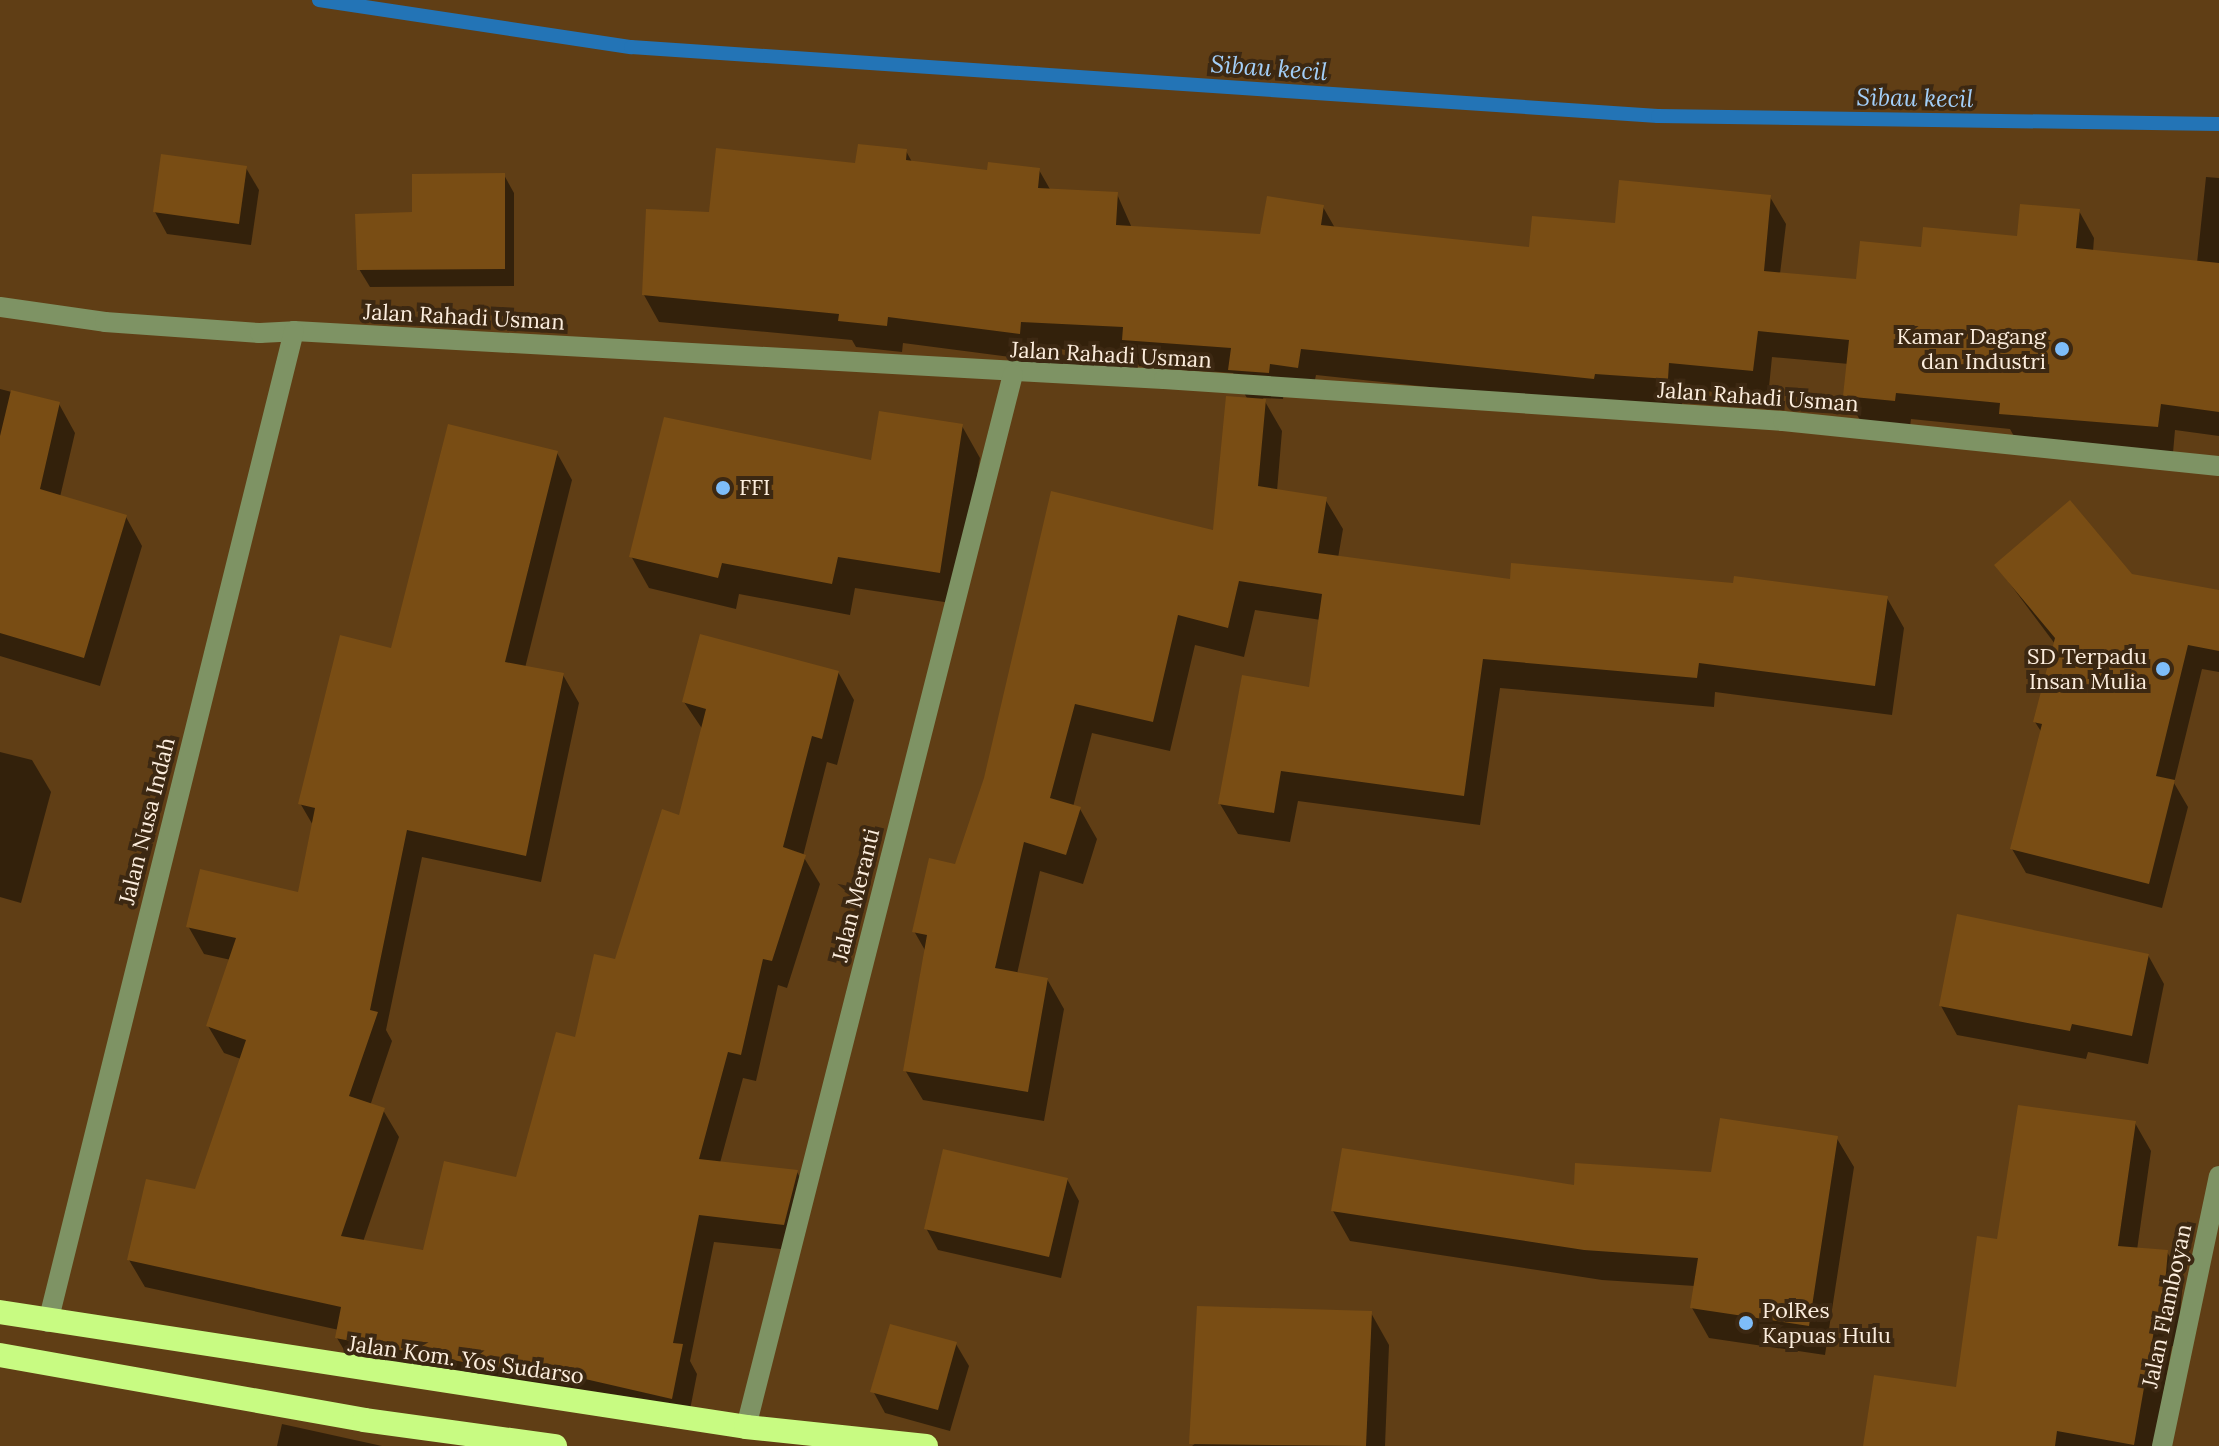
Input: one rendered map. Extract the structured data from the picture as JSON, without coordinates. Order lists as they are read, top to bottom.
{
  "streets": {
    "highway": ["Jalan Kom. Yos Sudarso"],
    "street": [
      "Jalan Rahadi Usman",
      "Jalan Nusa Indah",
      "Jalan Meranti",
      "Jalan Flamboyan"
    ]
  },
  "crossings": [
    ["Jalan Rahadi Usman", "Jalan Nusa Indah"],
    ["Jalan Rahadi Usman", "Jalan Meranti"],
    ["Jalan Nusa Indah", "Jalan Kom. Yos Sudarso"],
    ["Jalan Meranti", "Jalan Kom. Yos Sudarso"]
  ],
  "water": ["Sibau kecil"],
  "places": [
    "Kamar Dagang dan Industri",
    "FFI",
    "SD Terpadu Insan Mulia",
    "PolRes Kapuas Hulu"
  ]
}
